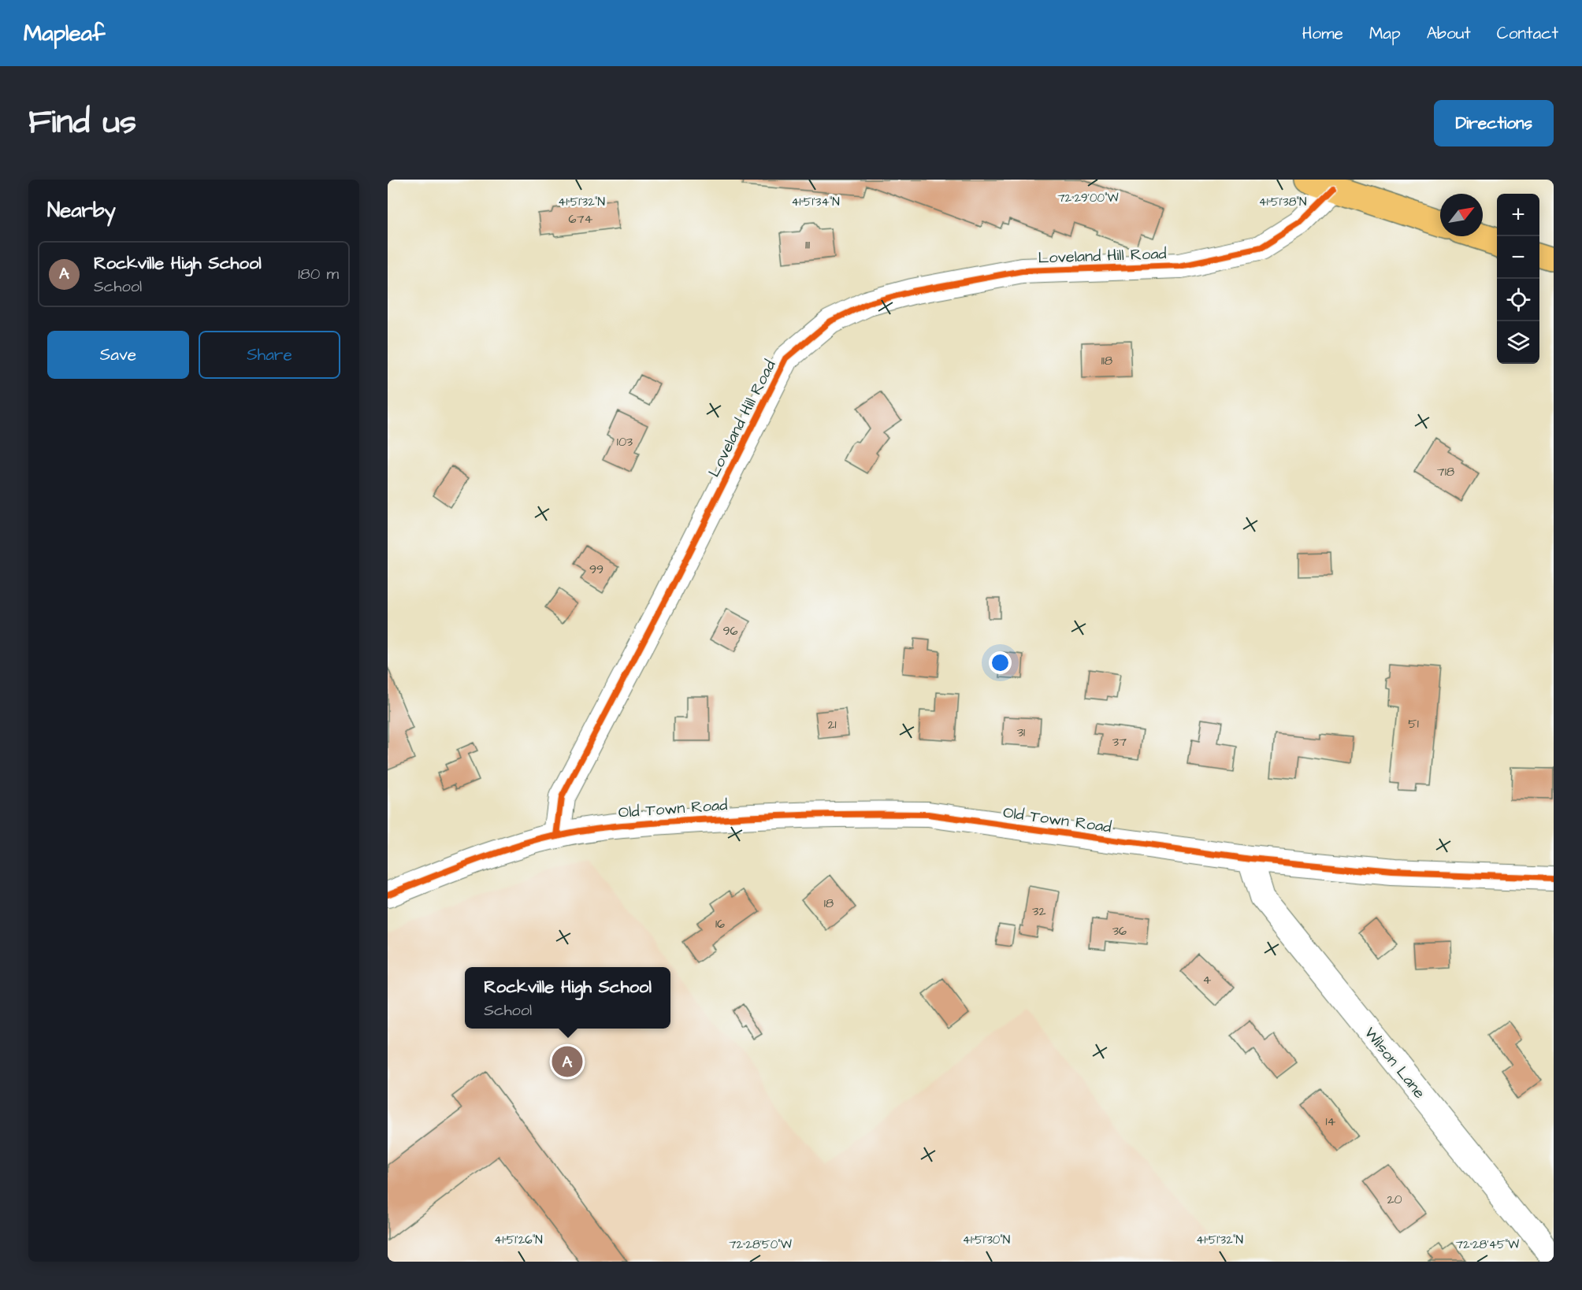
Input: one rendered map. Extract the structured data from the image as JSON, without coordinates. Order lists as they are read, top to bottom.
{
  "streets": {
    "street": ["Loveland Hill Road", "Old Town Road", "Wilson Lane"]
  },
  "crossings": [
    ["Loveland Hill Road", "Old Town Road"],
    ["Old Town Road", "Wilson Lane"]
  ],
  "house_numbers": [
    "674",
    "111",
    "118",
    "103",
    "718",
    "99",
    "96",
    "51",
    "21",
    "31",
    "37",
    "18",
    "32",
    "16",
    "36",
    "4",
    "14",
    "20"
  ],
  "north": "top right",
  "page": {
    "header": "Mapleaf",
    "nav": [
      "Home",
      "Map",
      "About",
      "Contact"
    ],
    "title": "Find us",
    "buttons": [
      "Directions",
      ["Save", "Share"]
    ],
    "heading": "Nearby",
    "map_buttons": ["+", "−"],
    "list": [
      {
        "mark": "A",
        "name": "Rockville High School",
        "note": "School",
        "value": "180 m"
      }
    ],
    "popup": ["Rockville High School", "School"],
    "pins": "A"
  },
  "coordinates": [
    "72°29'00\"W",
    "41°51'32\"N",
    "41°51'34\"N",
    "41°51'38\"N",
    "41°51'26\"N",
    "41°51'30\"N",
    "72°28'50\"W",
    "72°28'45\"W"
  ]
}
